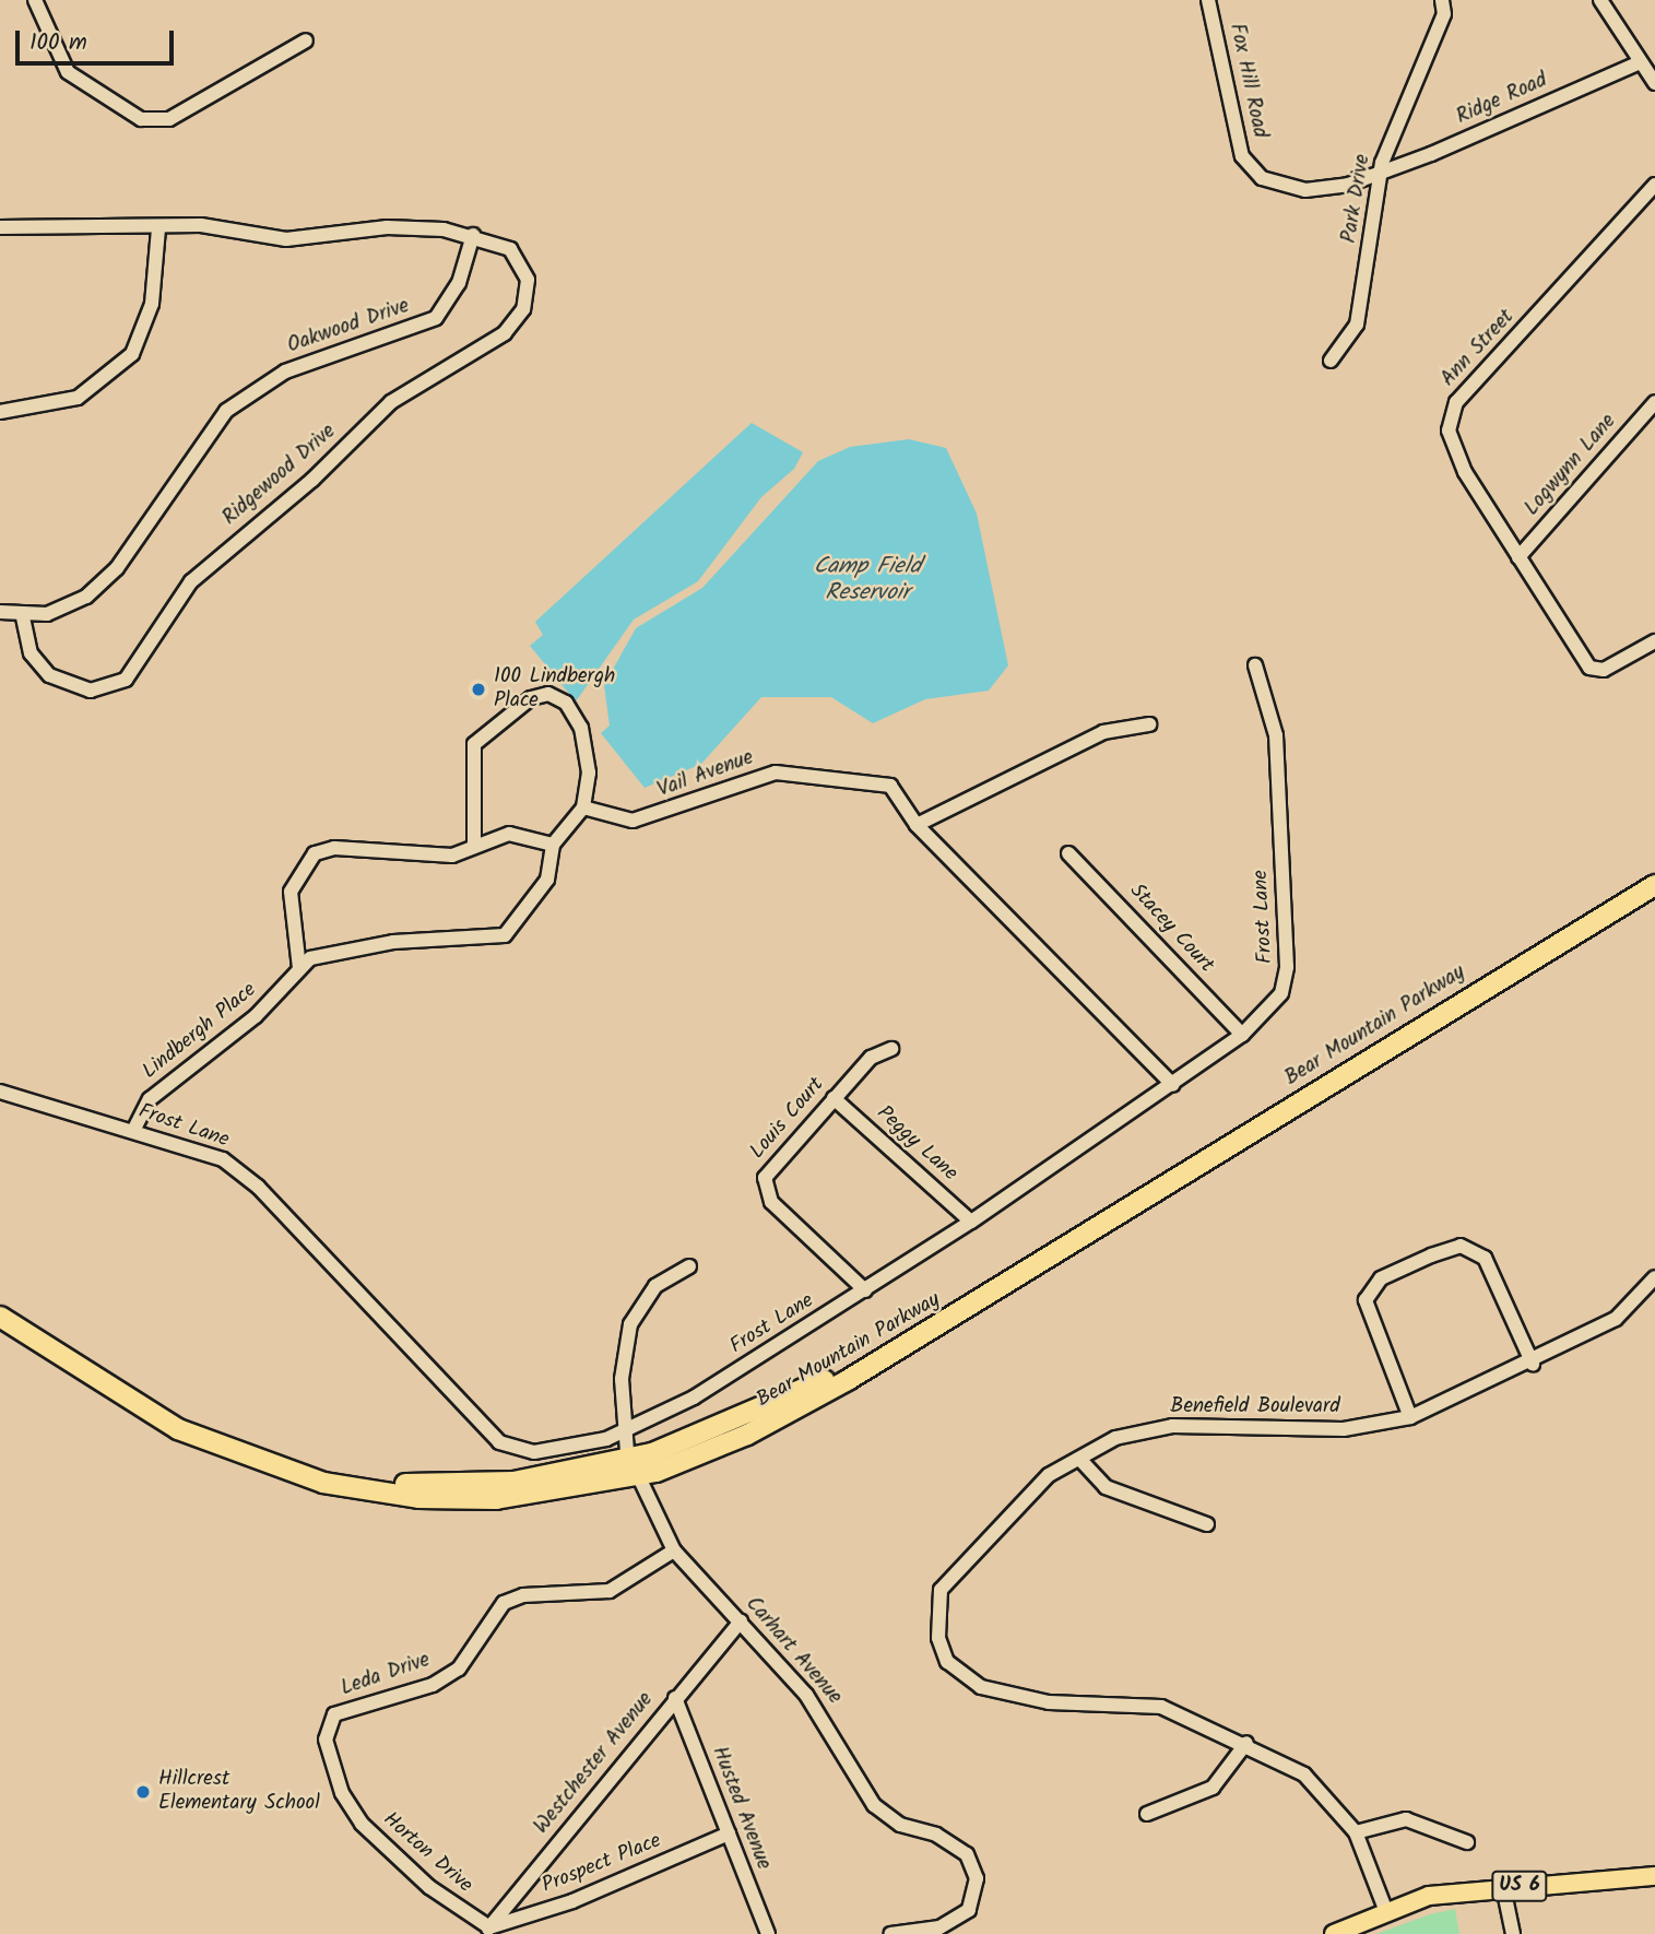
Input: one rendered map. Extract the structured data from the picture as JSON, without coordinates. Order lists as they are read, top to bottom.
{
  "streets": {
    "highway": ["Bear Mountain Parkway"],
    "main road": ["US 6"],
    "street": [
      "Fox Hill Road",
      "Ridge Road",
      "Park Drive",
      "Oakwood Drive",
      "Ann Street",
      "Logwynn Lane",
      "Ridgewood Drive",
      "Vail Avenue",
      "Frost Lane",
      "Stacey Court",
      "Lindbergh Place",
      "Louis Court",
      "Peggy Lane",
      "Benefield Boulevard",
      "Carhart Avenue",
      "Leda Drive",
      "Westchester Avenue",
      "Husted Avenue",
      "Horton Drive",
      "Prospect Place"
    ]
  },
  "crossings": [
    ["Fox Hill Road", "Ridge Road"],
    ["Fox Hill Road", "Park Drive"],
    ["Ridge Road", "Park Drive"],
    ["Oakwood Drive", "Ridgewood Drive"],
    ["Ann Street", "Logwynn Lane"],
    ["Vail Avenue", "Frost Lane"],
    ["Frost Lane", "Stacey Court"],
    ["Frost Lane", "Lindbergh Place"],
    ["Frost Lane", "Louis Court"],
    ["Frost Lane", "Peggy Lane"],
    ["Frost Lane", "Carhart Avenue"],
    ["Bear Mountain Parkway", "Carhart Avenue"],
    ["Louis Court", "Peggy Lane"],
    ["Benefield Boulevard", "US 6"],
    ["Carhart Avenue", "Leda Drive"],
    ["Carhart Avenue", "Westchester Avenue"],
    ["Leda Drive", "Horton Drive"],
    ["Westchester Avenue", "Husted Avenue"],
    ["Westchester Avenue", "Horton Drive"],
    ["Westchester Avenue", "Prospect Place"],
    ["Husted Avenue", "Prospect Place"],
    ["Horton Drive", "Prospect Place"]
  ],
  "water": ["Camp Field Reservoir"],
  "places": ["100 Lindbergh Place", "Hillcrest Elementary School"],
  "scale_bar": "100 m"
}
